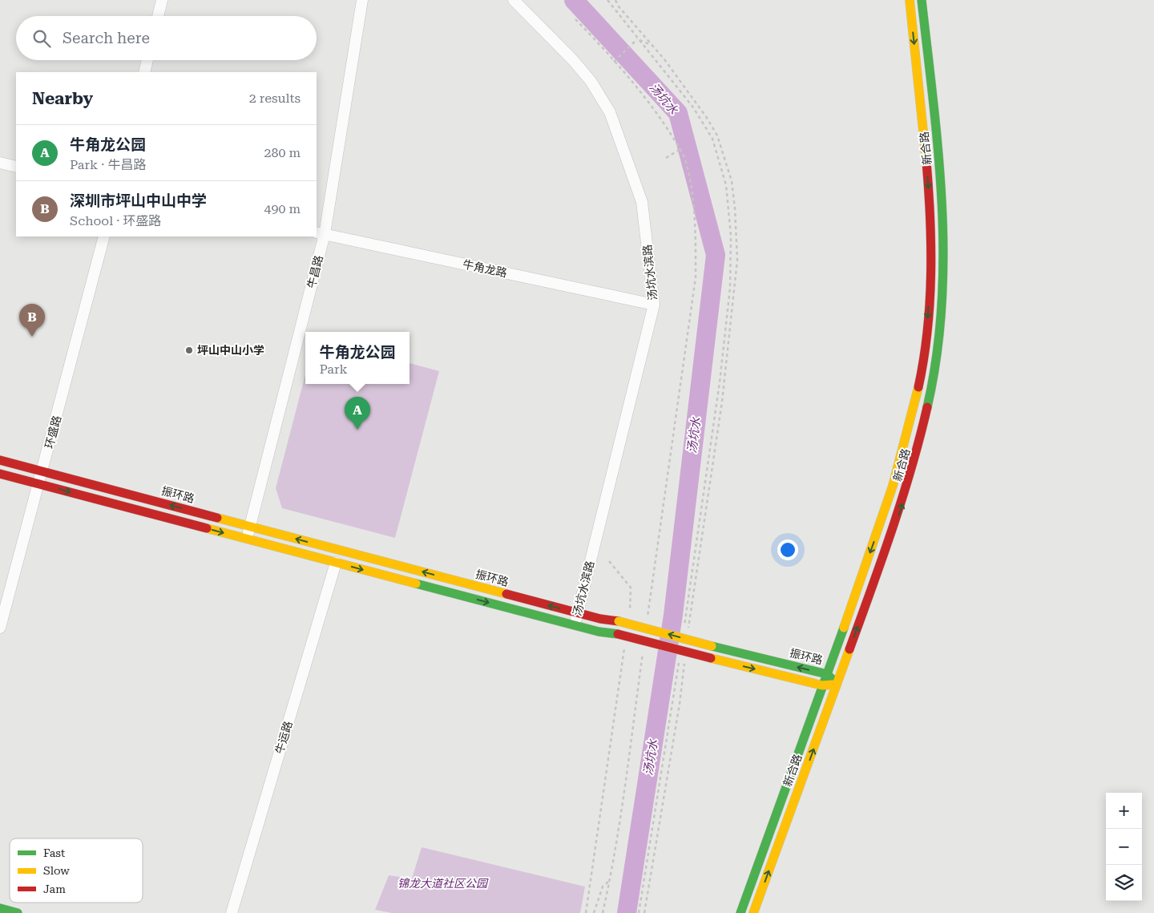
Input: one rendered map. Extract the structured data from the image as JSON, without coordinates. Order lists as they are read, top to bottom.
{
  "streets": {
    "street": [
      "新合路",
      "牛角龙路",
      "牛昌路",
      "汤坑水滨路",
      "环盛路",
      "振环路",
      "牛运路"
    ]
  },
  "crossings": [
    ["新合路", "振环路"],
    ["牛角龙路", "牛昌路"],
    ["牛角龙路", "汤坑水滨路"],
    ["牛昌路", "振环路"],
    ["汤坑水滨路", "振环路"],
    ["环盛路", "振环路"]
  ],
  "water": ["汤坑水"],
  "parks": ["锦龙大道社区公园"],
  "places": ["坪山中山小学"],
  "legend": ["Fast", "Slow", "Jam"],
  "page": {
    "search": "Search here",
    "heading": ["Nearby", "2 results"],
    "list": [
      {
        "mark": "A",
        "name": "牛角龙公园",
        "note": "Park · 牛昌路",
        "value": "280 m"
      },
      {
        "mark": "B",
        "name": "深圳市坪山中山中学",
        "note": "School · 环盛路",
        "value": "490 m"
      }
    ],
    "pins": ["B", "A"],
    "popup": ["牛角龙公园", "Park"],
    "map_buttons": ["+", "−"]
  }
}
